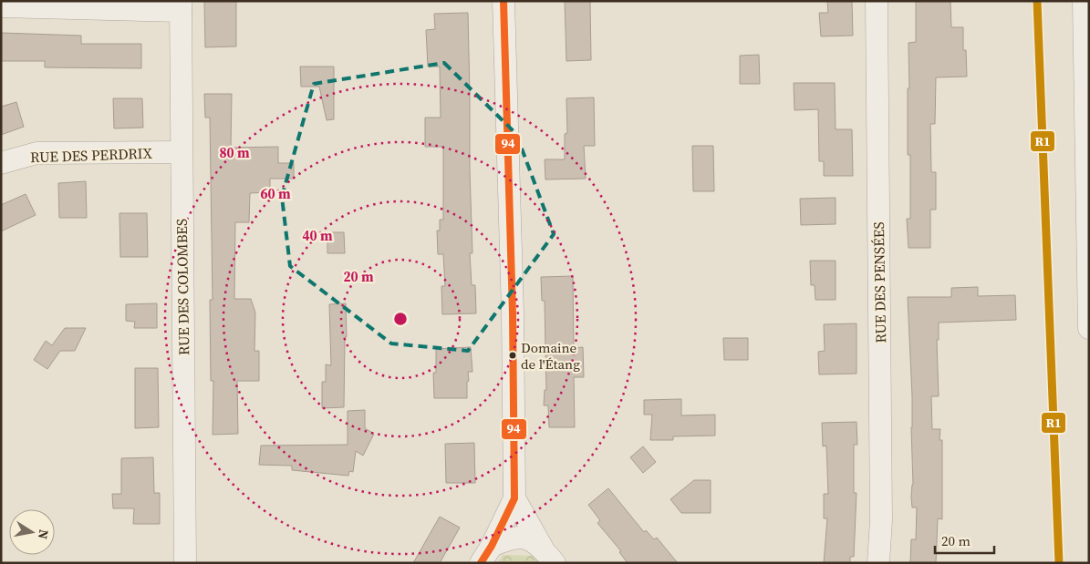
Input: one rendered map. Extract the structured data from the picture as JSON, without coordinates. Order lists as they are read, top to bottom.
{
  "streets": {
    "street": ["RUE DES PERDRIX", "RUE DES PENSÉES", "RUE DES COLOMBES"]
  },
  "crossings": [
    ["RUE DES PERDRIX", "RUE DES COLOMBES"]
  ],
  "places": ["Domaine de l'Étang"],
  "lines": ["transit line R1", "transit line 94"],
  "scale_bar": "20 m",
  "north": "right",
  "rings": [
    "80 m",
    "60 m",
    "40 m",
    "20 m"
  ]
}
